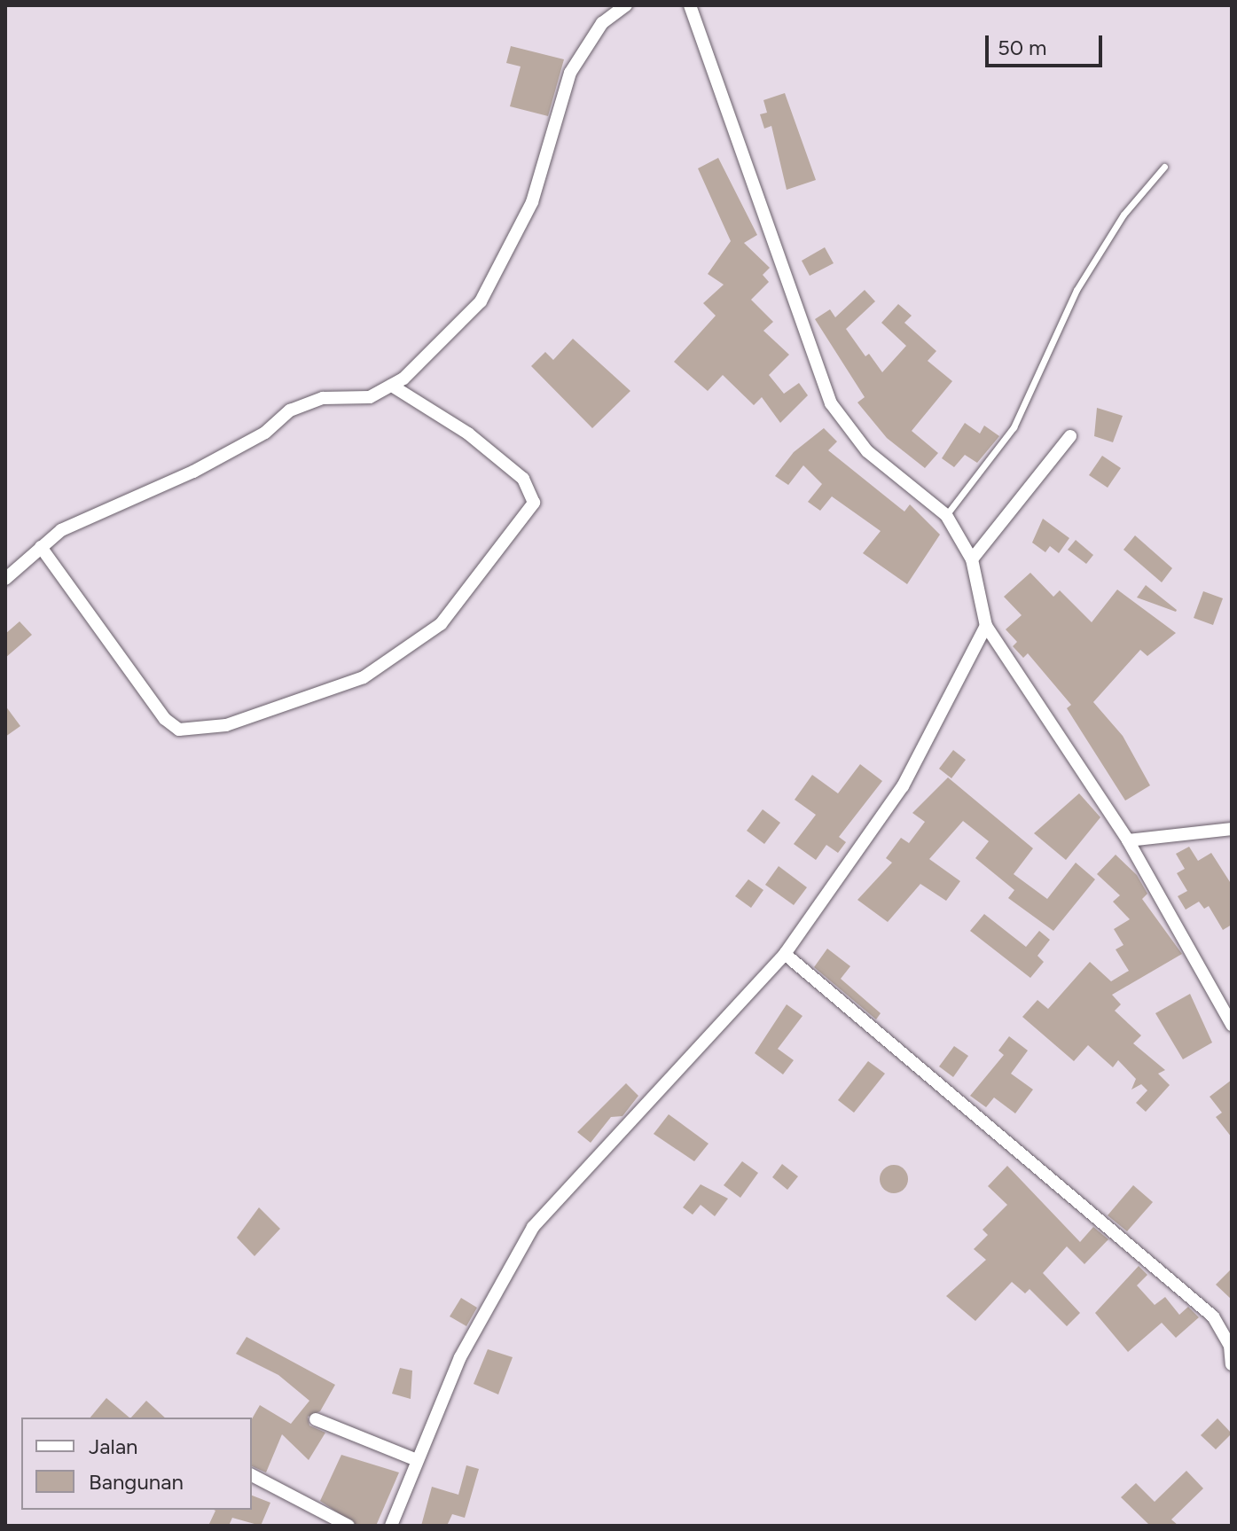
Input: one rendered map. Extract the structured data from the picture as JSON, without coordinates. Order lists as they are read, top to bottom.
{
  "legend": ["Jalan", "Bangunan"],
  "scale_bar": "50 m"
}
